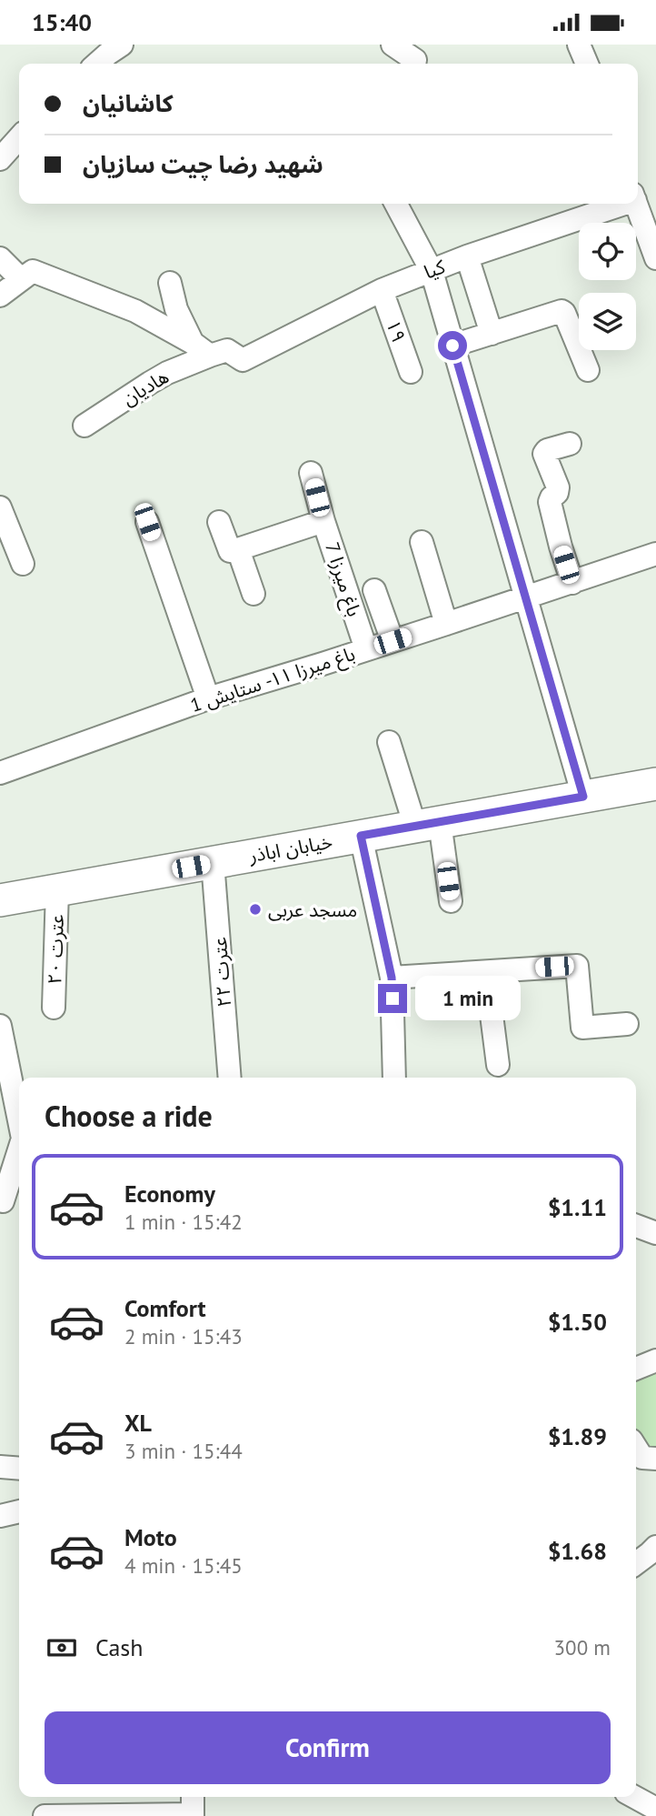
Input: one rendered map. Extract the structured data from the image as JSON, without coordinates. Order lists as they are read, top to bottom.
{
  "streets": {
    "main road": ["خیابان اباذر"],
    "street": [
      "کیا",
      "۱۹",
      "هادیان",
      "باغ میرزا 7",
      "باغ میرزا ۱۱- ستایش 1",
      "عترت ۲۰",
      "عترت ۲۲"
    ]
  },
  "crossings": [
    ["کیا", "۱۹"],
    ["کیا", "هادیان"],
    ["باغ میرزا 7", "باغ میرزا ۱۱- ستایش 1"],
    ["خیابان اباذر", "عترت ۲۰"],
    ["خیابان اباذر", "عترت ۲۲"]
  ],
  "places": ["مسجد عربی"],
  "page": {
    "status": "15:40",
    "banner": ["کاشانیان", "شهید رضا چیت سازیان"],
    "bubble": "1 min",
    "heading": "Choose a ride",
    "list": [
      {
        "name": "Economy",
        "note": "1 min · 15:42",
        "value": "$1.11"
      },
      {
        "name": "Comfort",
        "note": "2 min · 15:43",
        "value": "$1.50"
      },
      {
        "name": "XL",
        "note": "3 min · 15:44",
        "value": "$1.89"
      },
      {
        "name": "Moto",
        "note": "4 min · 15:45",
        "value": "$1.68"
      }
    ],
    "pay": ["Cash", "300 m"],
    "buttons": "Confirm"
  }
}
